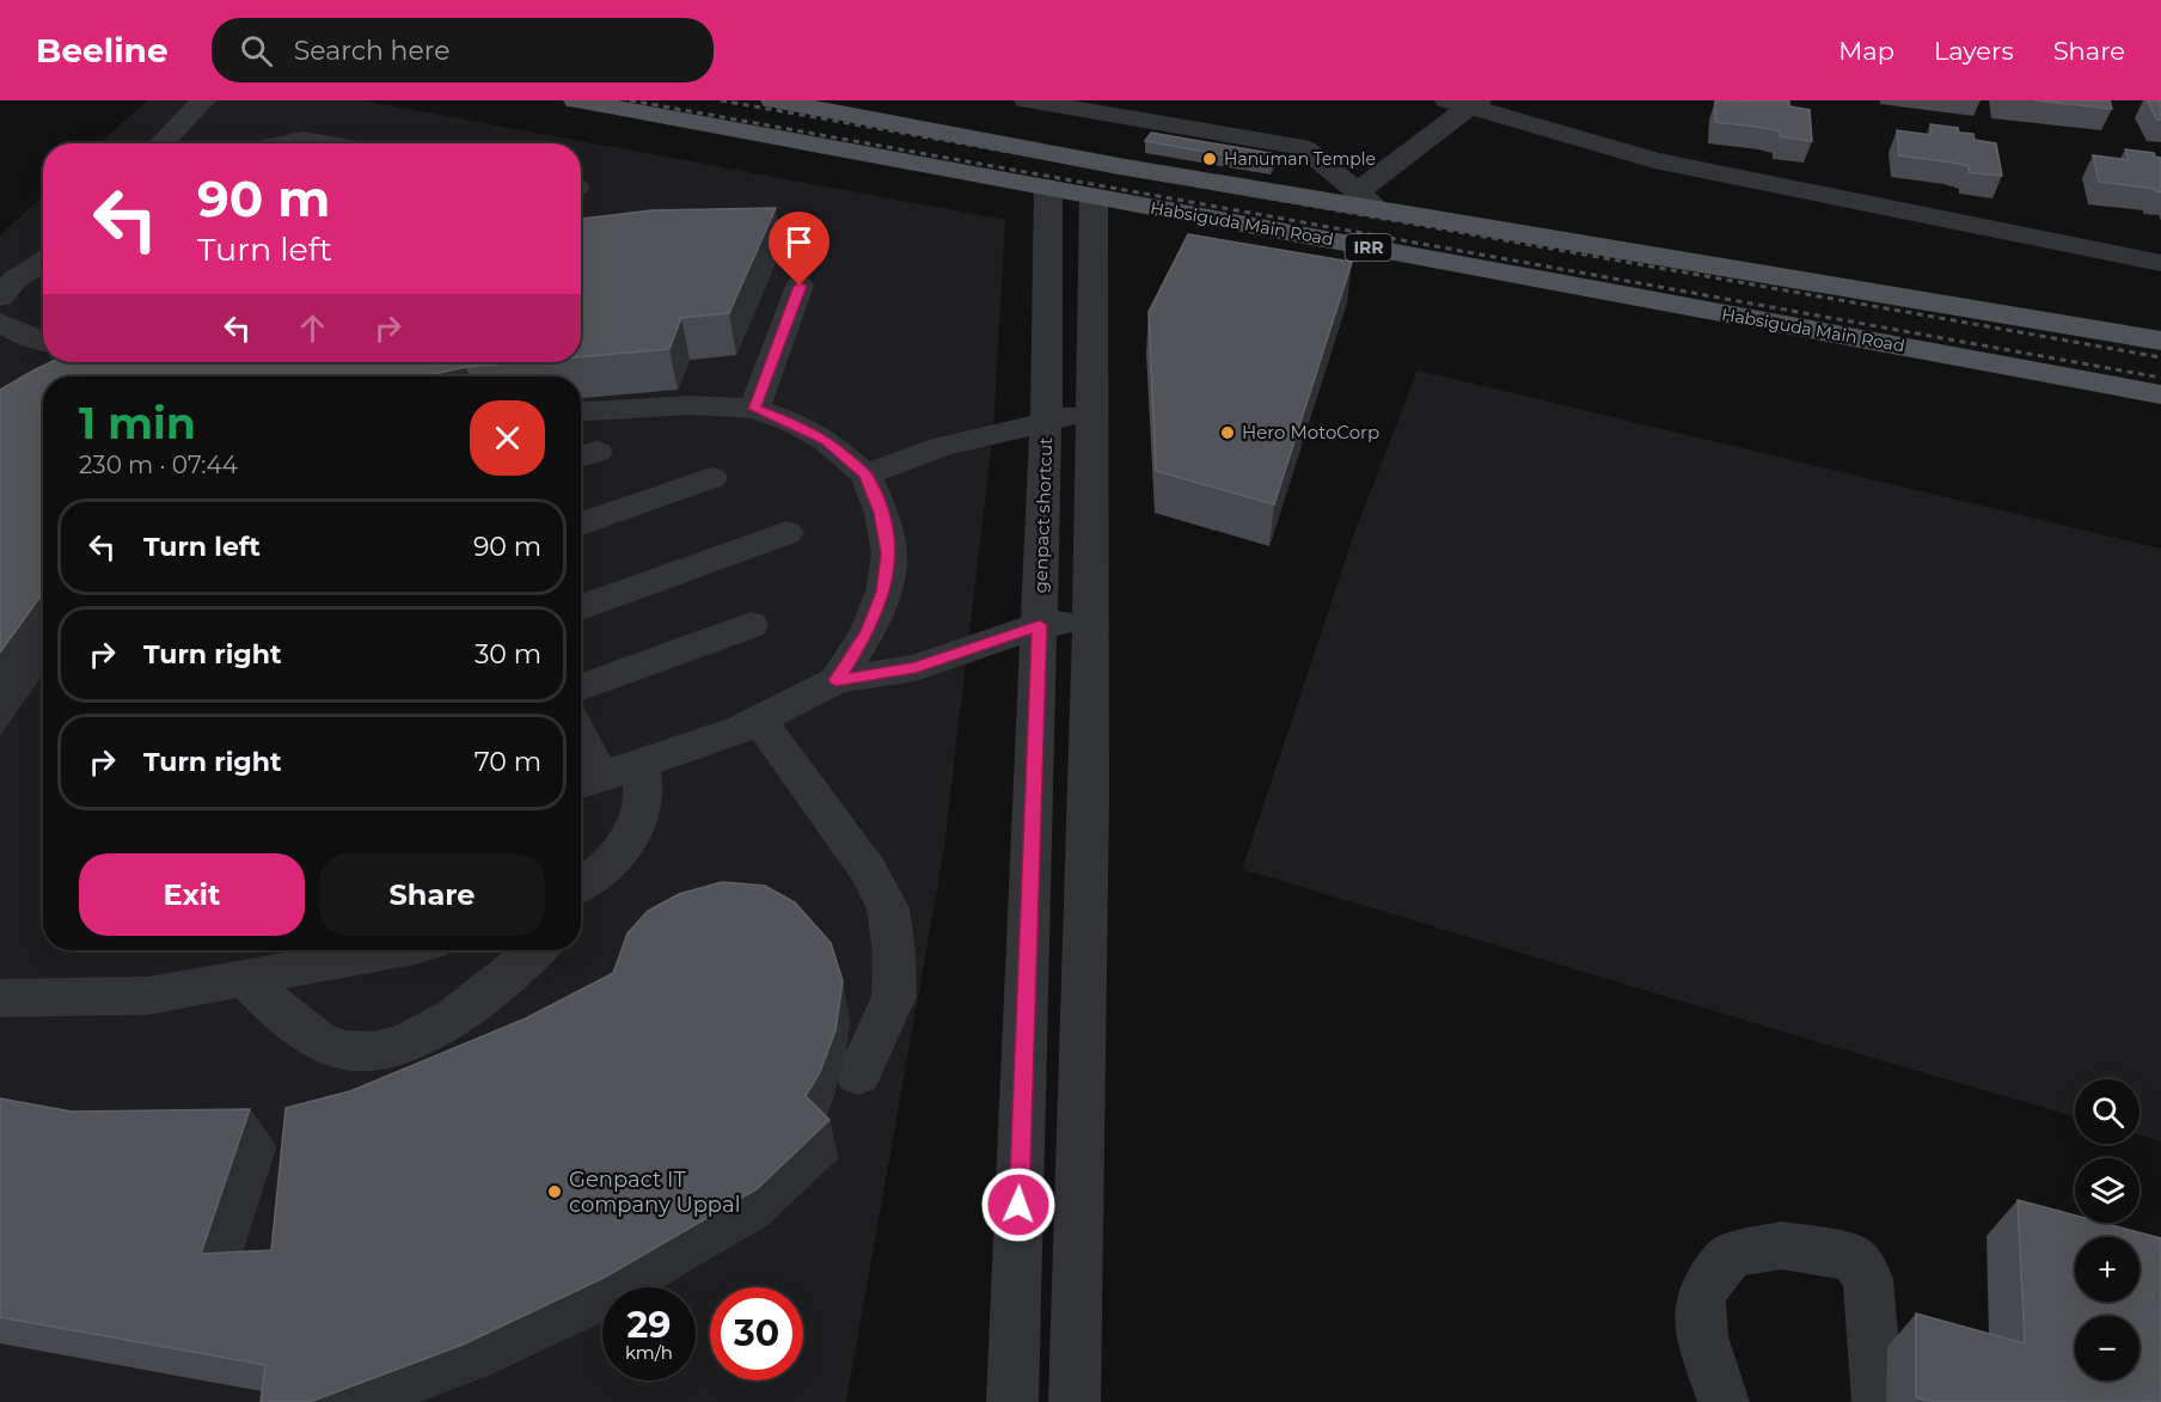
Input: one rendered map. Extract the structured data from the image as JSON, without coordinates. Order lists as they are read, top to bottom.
{
  "streets": {
    "main road": ["Habsiguda Main Road", "IRR"],
    "street": ["genpact shortcut"]
  },
  "crossings": [
    ["Habsiguda Main Road", "genpact shortcut"]
  ],
  "places": ["Hanuman Temple", "Hero MotoCorp", "Genpact IT company Uppal"],
  "page": {
    "header": "Beeline",
    "search": "Search here",
    "nav": ["Map", "Layers", "Share"],
    "turn": ["90 m", "Turn left"],
    "heading": ["1 min", "230 m · 07:44"],
    "list": [
      {
        "name": "Turn left",
        "value": "90 m"
      },
      {
        "name": "Turn right",
        "value": "30 m"
      },
      {
        "name": "Turn right",
        "value": "70 m"
      }
    ],
    "buttons": ["Exit", "Share"],
    "map_buttons": ["+", "−"],
    "speed": "29 km/h",
    "limit": "30"
  }
}
